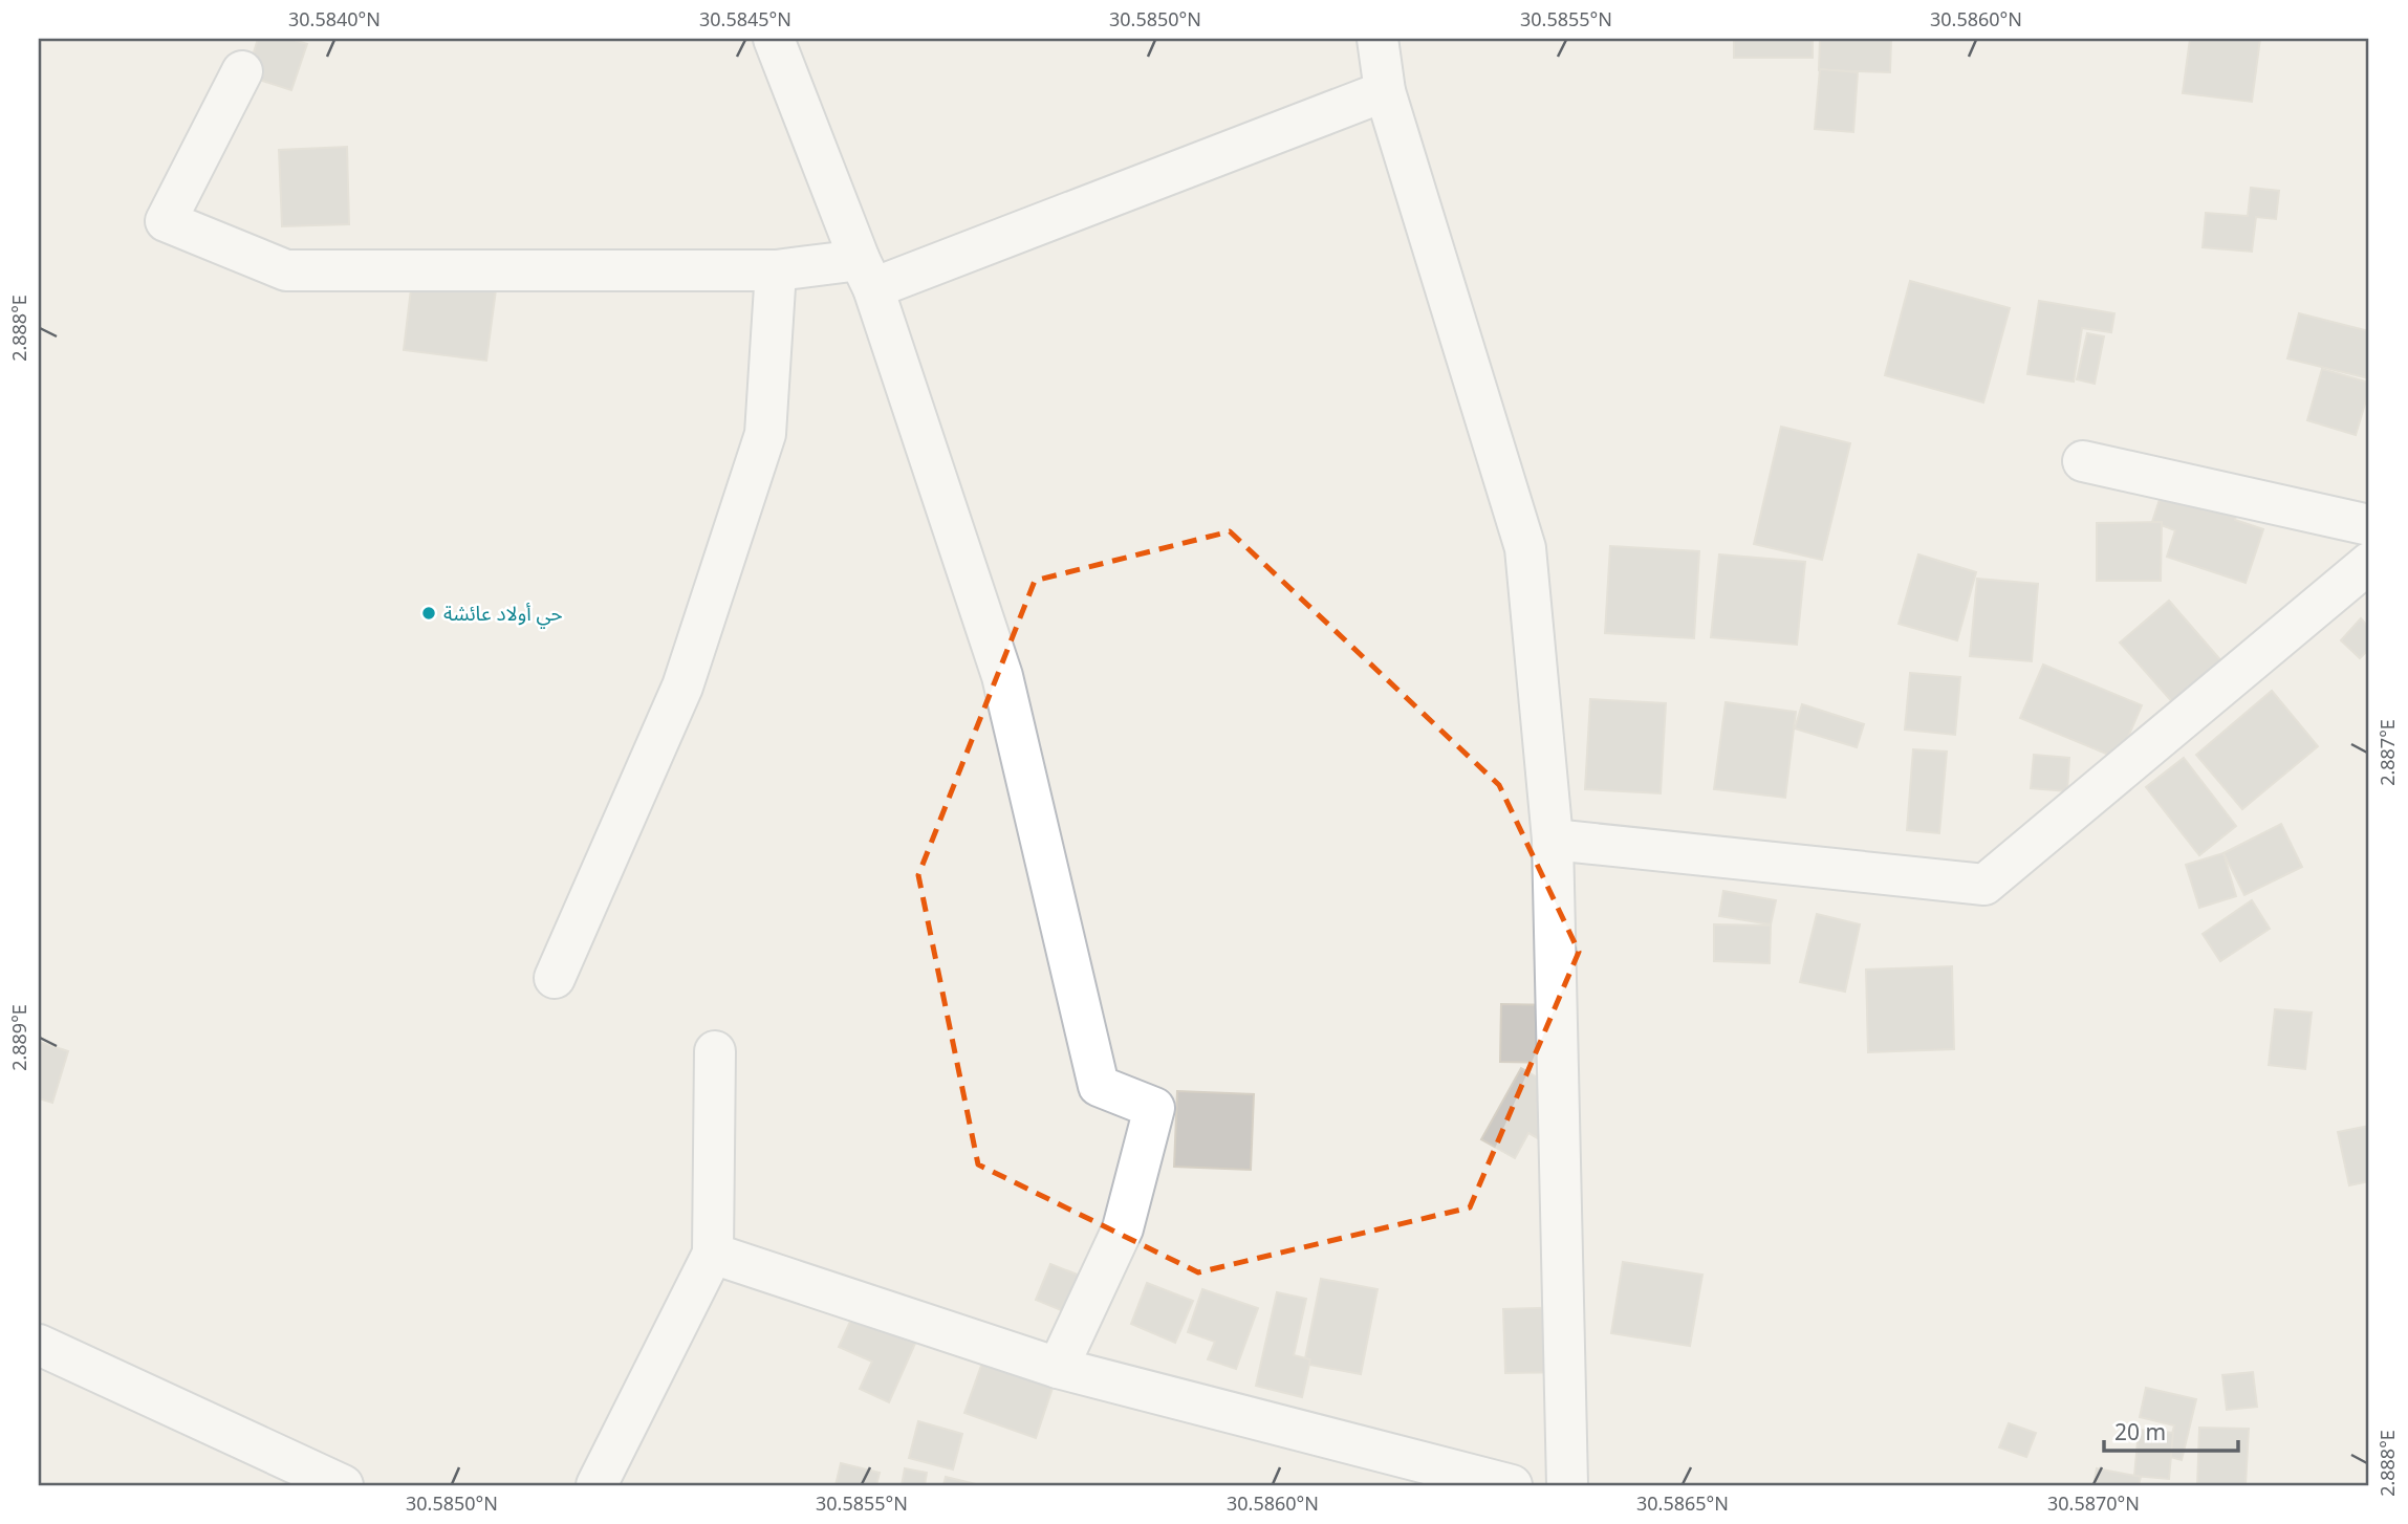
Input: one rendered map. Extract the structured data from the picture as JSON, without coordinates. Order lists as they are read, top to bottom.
{
  "places": ["حي أولاد عائشة"],
  "scale_bar": "20 m",
  "coordinates": [
    "30.5840°N",
    "30.5845°N",
    "30.5850°N",
    "30.5855°N",
    "30.5860°N",
    "2.888°E",
    "2.887°E",
    "2.889°E",
    "30.5865°N",
    "30.5870°N"
  ]
}
